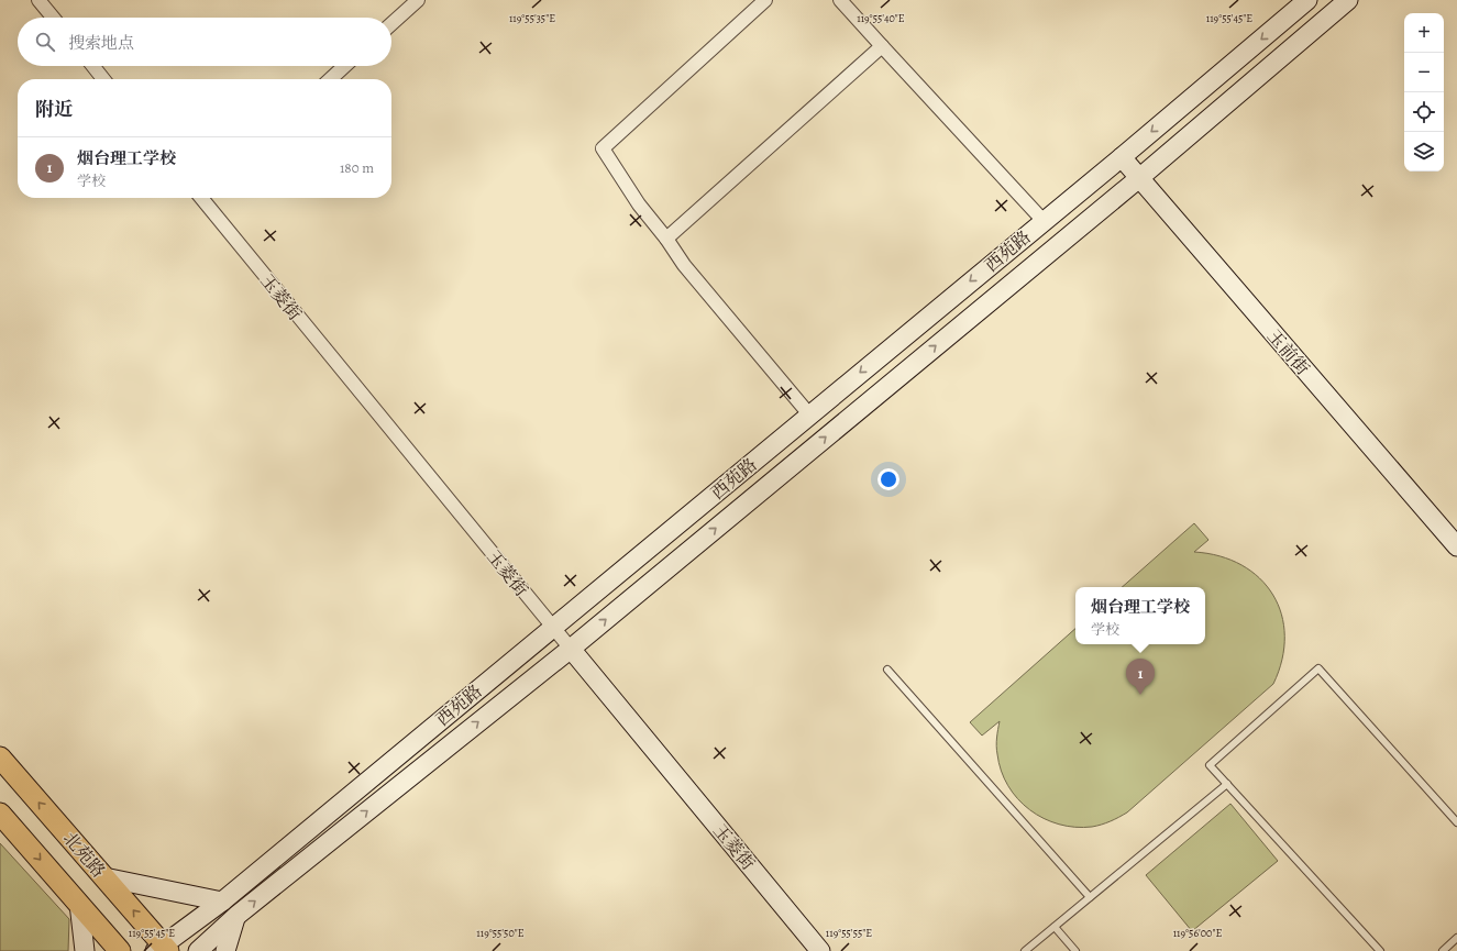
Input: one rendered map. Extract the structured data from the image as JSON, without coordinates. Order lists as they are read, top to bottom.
{
  "streets": {
    "main road": [
      "西苑路",
      "玉菱街",
      "玉前街",
      "北苑路"
    ]
  },
  "crossings": [
    ["西苑路", "玉菱街"],
    ["西苑路", "玉前街"],
    ["西苑路", "北苑路"]
  ],
  "page": {
    "map_buttons": ["+", "−"],
    "search": "搜索地点",
    "heading": "附近",
    "list": [
      {
        "mark": "1",
        "name": "烟台理工学校",
        "note": "学校",
        "value": "180 m"
      }
    ],
    "popup": ["烟台理工学校", "学校"],
    "pins": "1"
  },
  "coordinates": [
    "119°55'35\"E",
    "119°55'40\"E",
    "119°55'45\"E",
    "119°55'50\"E",
    "119°55'55\"E",
    "119°56'00\"E"
  ]
}
